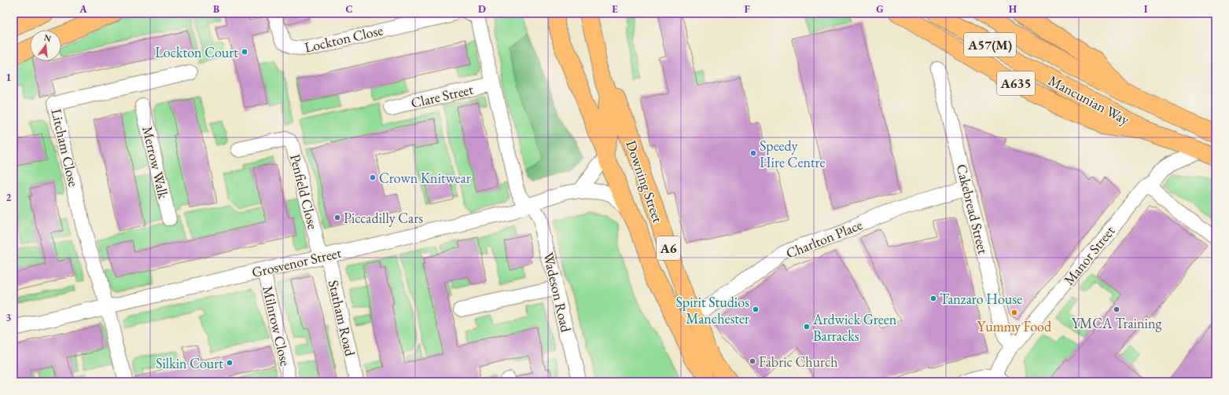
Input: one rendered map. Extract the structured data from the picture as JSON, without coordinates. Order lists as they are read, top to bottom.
{
  "streets": {
    "highway": [
      "A57(M)",
      "A635",
      "Mancunian Way",
      "Downing Street",
      "A6"
    ],
    "street": [
      "Lockton Close",
      "Clare Street",
      "Litcham Close",
      "Merrow Walk",
      "Penfield Close",
      "Cakebread Street",
      "Charlton Place",
      "Manor Street",
      "Grosvenor Street",
      "Wadeson Road",
      "Statham Road",
      "Milnrow Close"
    ]
  },
  "crossings": [
    ["A635", "Mancunian Way"],
    ["Mancunian Way", "Manor Street"],
    ["Litcham Close", "Grosvenor Street"],
    ["Downing Street", "Charlton Place"],
    ["Downing Street", "Grosvenor Street"],
    ["Penfield Close", "Grosvenor Street"],
    ["Penfield Close", "Statham Road"],
    ["Cakebread Street", "Charlton Place"],
    ["Cakebread Street", "Manor Street"],
    ["Grosvenor Street", "Wadeson Road"],
    ["Grosvenor Street", "Statham Road"],
    ["Grosvenor Street", "Milnrow Close"]
  ],
  "places": [
    "Lockton Court",
    "Speedy Hire Centre",
    "Crown Knitwear",
    "Piccadilly Cars",
    "Tanzaro House",
    "Spirit Studios Manchester",
    "YMCA Training",
    "Yummy Food",
    "Ardwick Green Barracks",
    "Fabric Church",
    "Silkin Court"
  ],
  "north": "top",
  "grid": {
    "columns": [
      "A",
      "B",
      "C",
      "D",
      "E",
      "F",
      "G",
      "H",
      "I"
    ],
    "rows": ["1", "2", "3"]
  }
}
